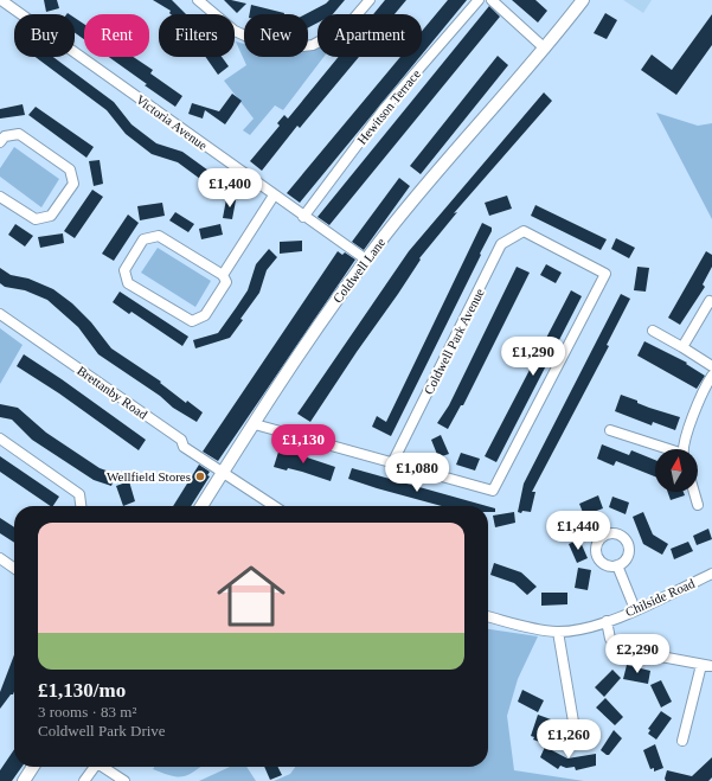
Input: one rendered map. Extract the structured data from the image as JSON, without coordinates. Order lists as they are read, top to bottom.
{
  "streets": {
    "street": [
      "Hewitson Terrace",
      "Victoria Avenue",
      "Coldwell Lane",
      "Coldwell Park Avenue",
      "Brettanby Road",
      "Chilside Road"
    ]
  },
  "crossings": [
    ["Hewitson Terrace", "Victoria Avenue"],
    ["Victoria Avenue", "Coldwell Lane"],
    ["Coldwell Lane", "Brettanby Road"]
  ],
  "places": ["Wellfield Stores"],
  "north": "top",
  "page": {
    "chip": [
      "Buy",
      "Rent",
      "Filters",
      "New",
      "Apartment"
    ],
    "price": [
      "£1,400",
      "£1,290",
      "£1,130",
      "£1,080",
      "£1,440",
      "£2,290",
      "£1,260"
    ],
    "list": [
      {
        "name": "£1,130/mo",
        "note": "3 rooms · 83 m² · Coldwell Park Drive"
      }
    ]
  }
}
